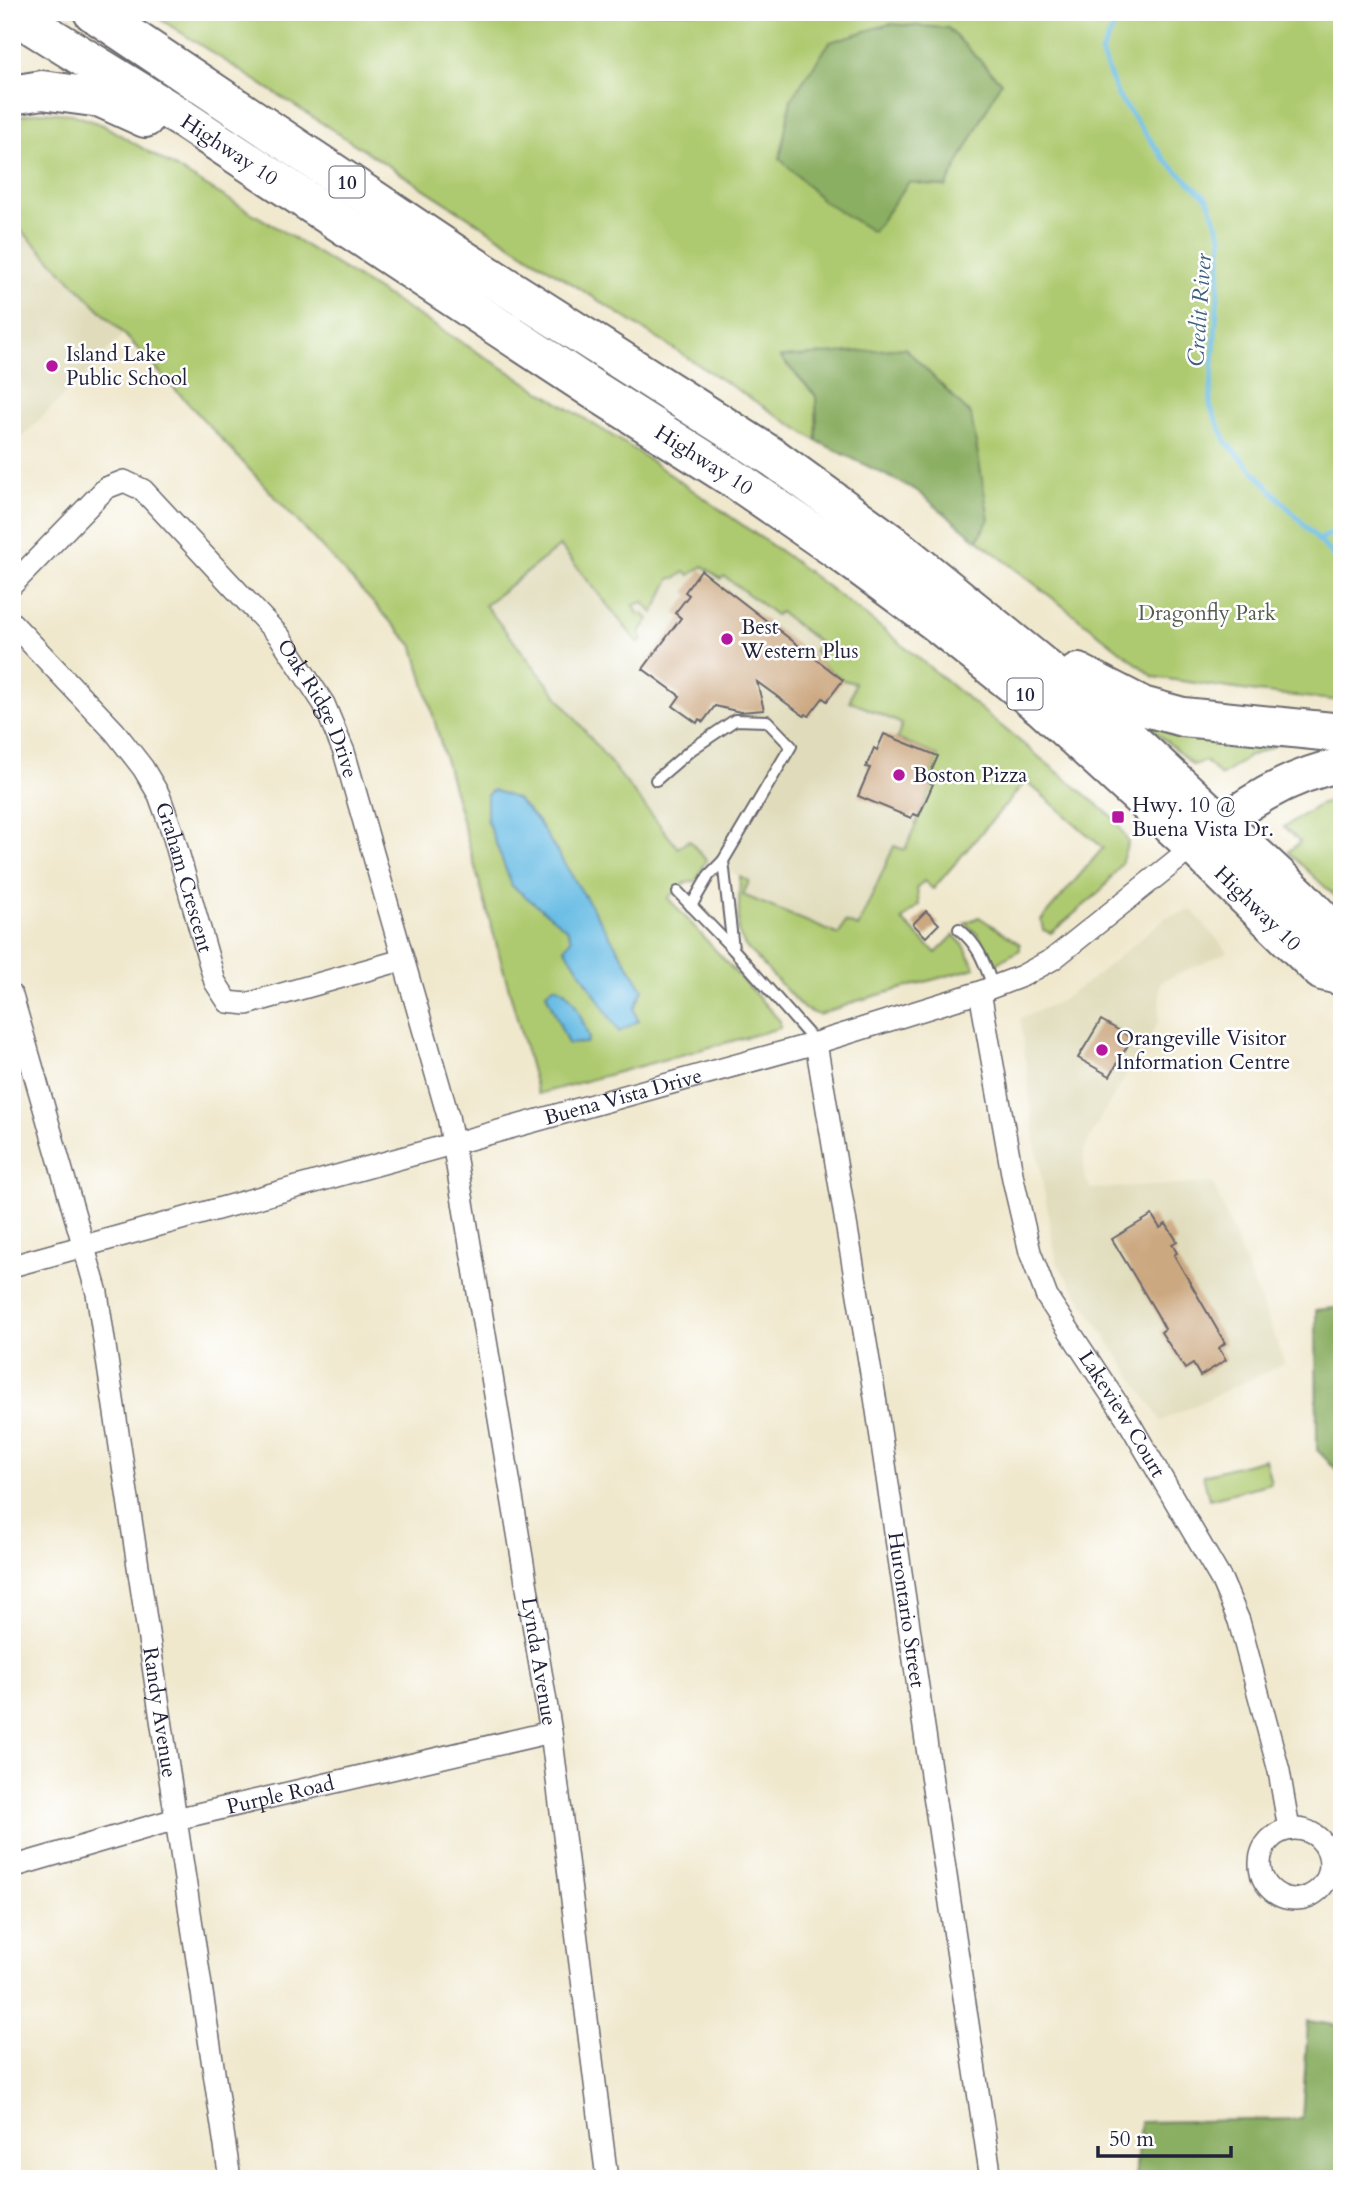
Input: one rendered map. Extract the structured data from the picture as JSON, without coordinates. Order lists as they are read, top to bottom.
{
  "streets": {
    "highway": ["Highway 10", "10"],
    "street": [
      "Oak Ridge Drive",
      "Graham Crescent",
      "Buena Vista Drive",
      "Lakeview Court",
      "Hurontario Street",
      "Lynda Avenue",
      "Randy Avenue",
      "Purple Road"
    ]
  },
  "crossings": [
    ["Highway 10", "Buena Vista Drive"],
    ["Oak Ridge Drive", "Graham Crescent"],
    ["Oak Ridge Drive", "Buena Vista Drive"],
    ["Oak Ridge Drive", "Lynda Avenue"],
    ["Buena Vista Drive", "Lakeview Court"],
    ["Buena Vista Drive", "Hurontario Street"],
    ["Buena Vista Drive", "Lynda Avenue"],
    ["Buena Vista Drive", "Randy Avenue"],
    ["Lynda Avenue", "Purple Road"],
    ["Randy Avenue", "Purple Road"]
  ],
  "water": ["Credit River"],
  "parks": ["Dragonfly Park"],
  "places": {
    "other": [
      "Island Lake Public School",
      "Best Western Plus",
      "Boston Pizza",
      "Orangeville Visitor Information Centre"
    ],
    "transit": ["Hwy. 10 @ Buena Vista Dr."]
  },
  "scale_bar": "50 m"
}
